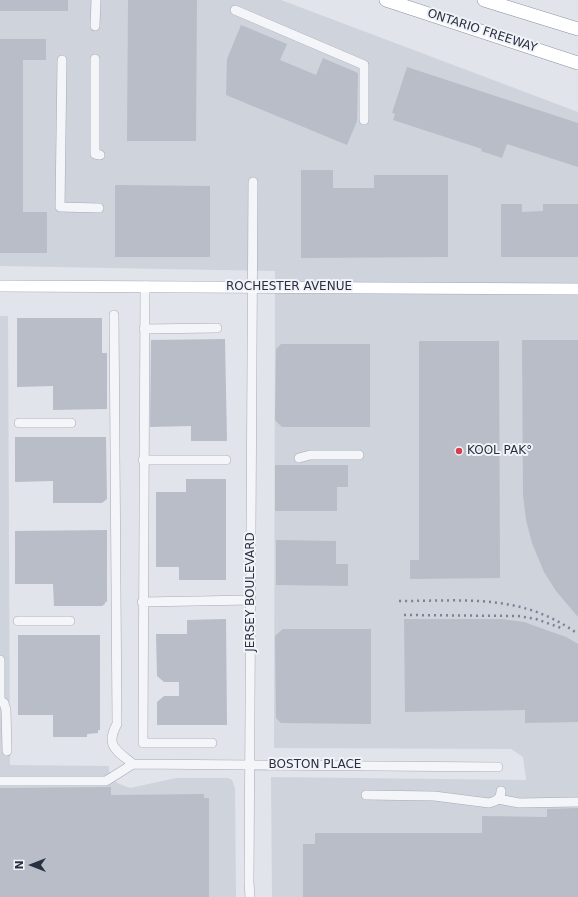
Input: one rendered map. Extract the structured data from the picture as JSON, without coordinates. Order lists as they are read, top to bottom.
{
  "streets": {
    "highway": ["ONTARIO FREEWAY"],
    "main road": ["ROCHESTER AVENUE"],
    "street": ["JERSEY BOULEVARD", "BOSTON PLACE"]
  },
  "crossings": [
    ["ROCHESTER AVENUE", "JERSEY BOULEVARD"],
    ["JERSEY BOULEVARD", "BOSTON PLACE"]
  ],
  "places": ["KOOL PAK°"],
  "north": "left"
}
